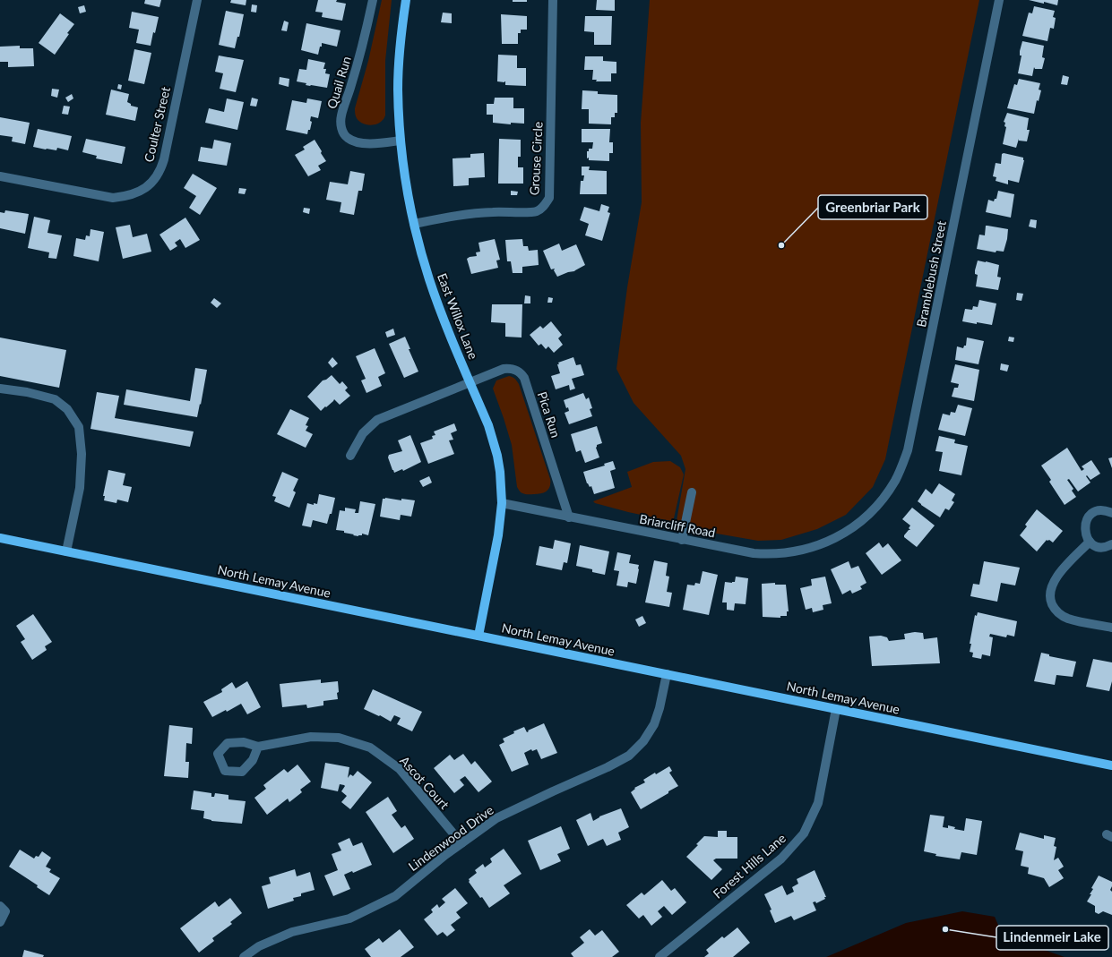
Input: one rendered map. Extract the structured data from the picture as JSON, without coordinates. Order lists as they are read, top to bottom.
{
  "streets": {
    "main road": ["East Willox Lane", "North Lemay Avenue"],
    "street": [
      "Quail Run",
      "Coulter Street",
      "Grouse Circle",
      "Bramblebush Street",
      "Pica Run",
      "Briarcliff Road",
      "Ascot Court",
      "Lindenwood Drive",
      "Forest Hills Lane"
    ]
  },
  "crossings": [
    ["Quail Run", "East Willox Lane"],
    ["Grouse Circle", "East Willox Lane"],
    ["Bramblebush Street", "Briarcliff Road"],
    ["East Willox Lane", "Pica Run"],
    ["East Willox Lane", "Briarcliff Road"],
    ["East Willox Lane", "North Lemay Avenue"],
    ["Pica Run", "Briarcliff Road"],
    ["North Lemay Avenue", "Lindenwood Drive"],
    ["North Lemay Avenue", "Forest Hills Lane"],
    ["Ascot Court", "Lindenwood Drive"]
  ],
  "places": ["Greenbriar Park", "Lindenmeir Lake"]
}
